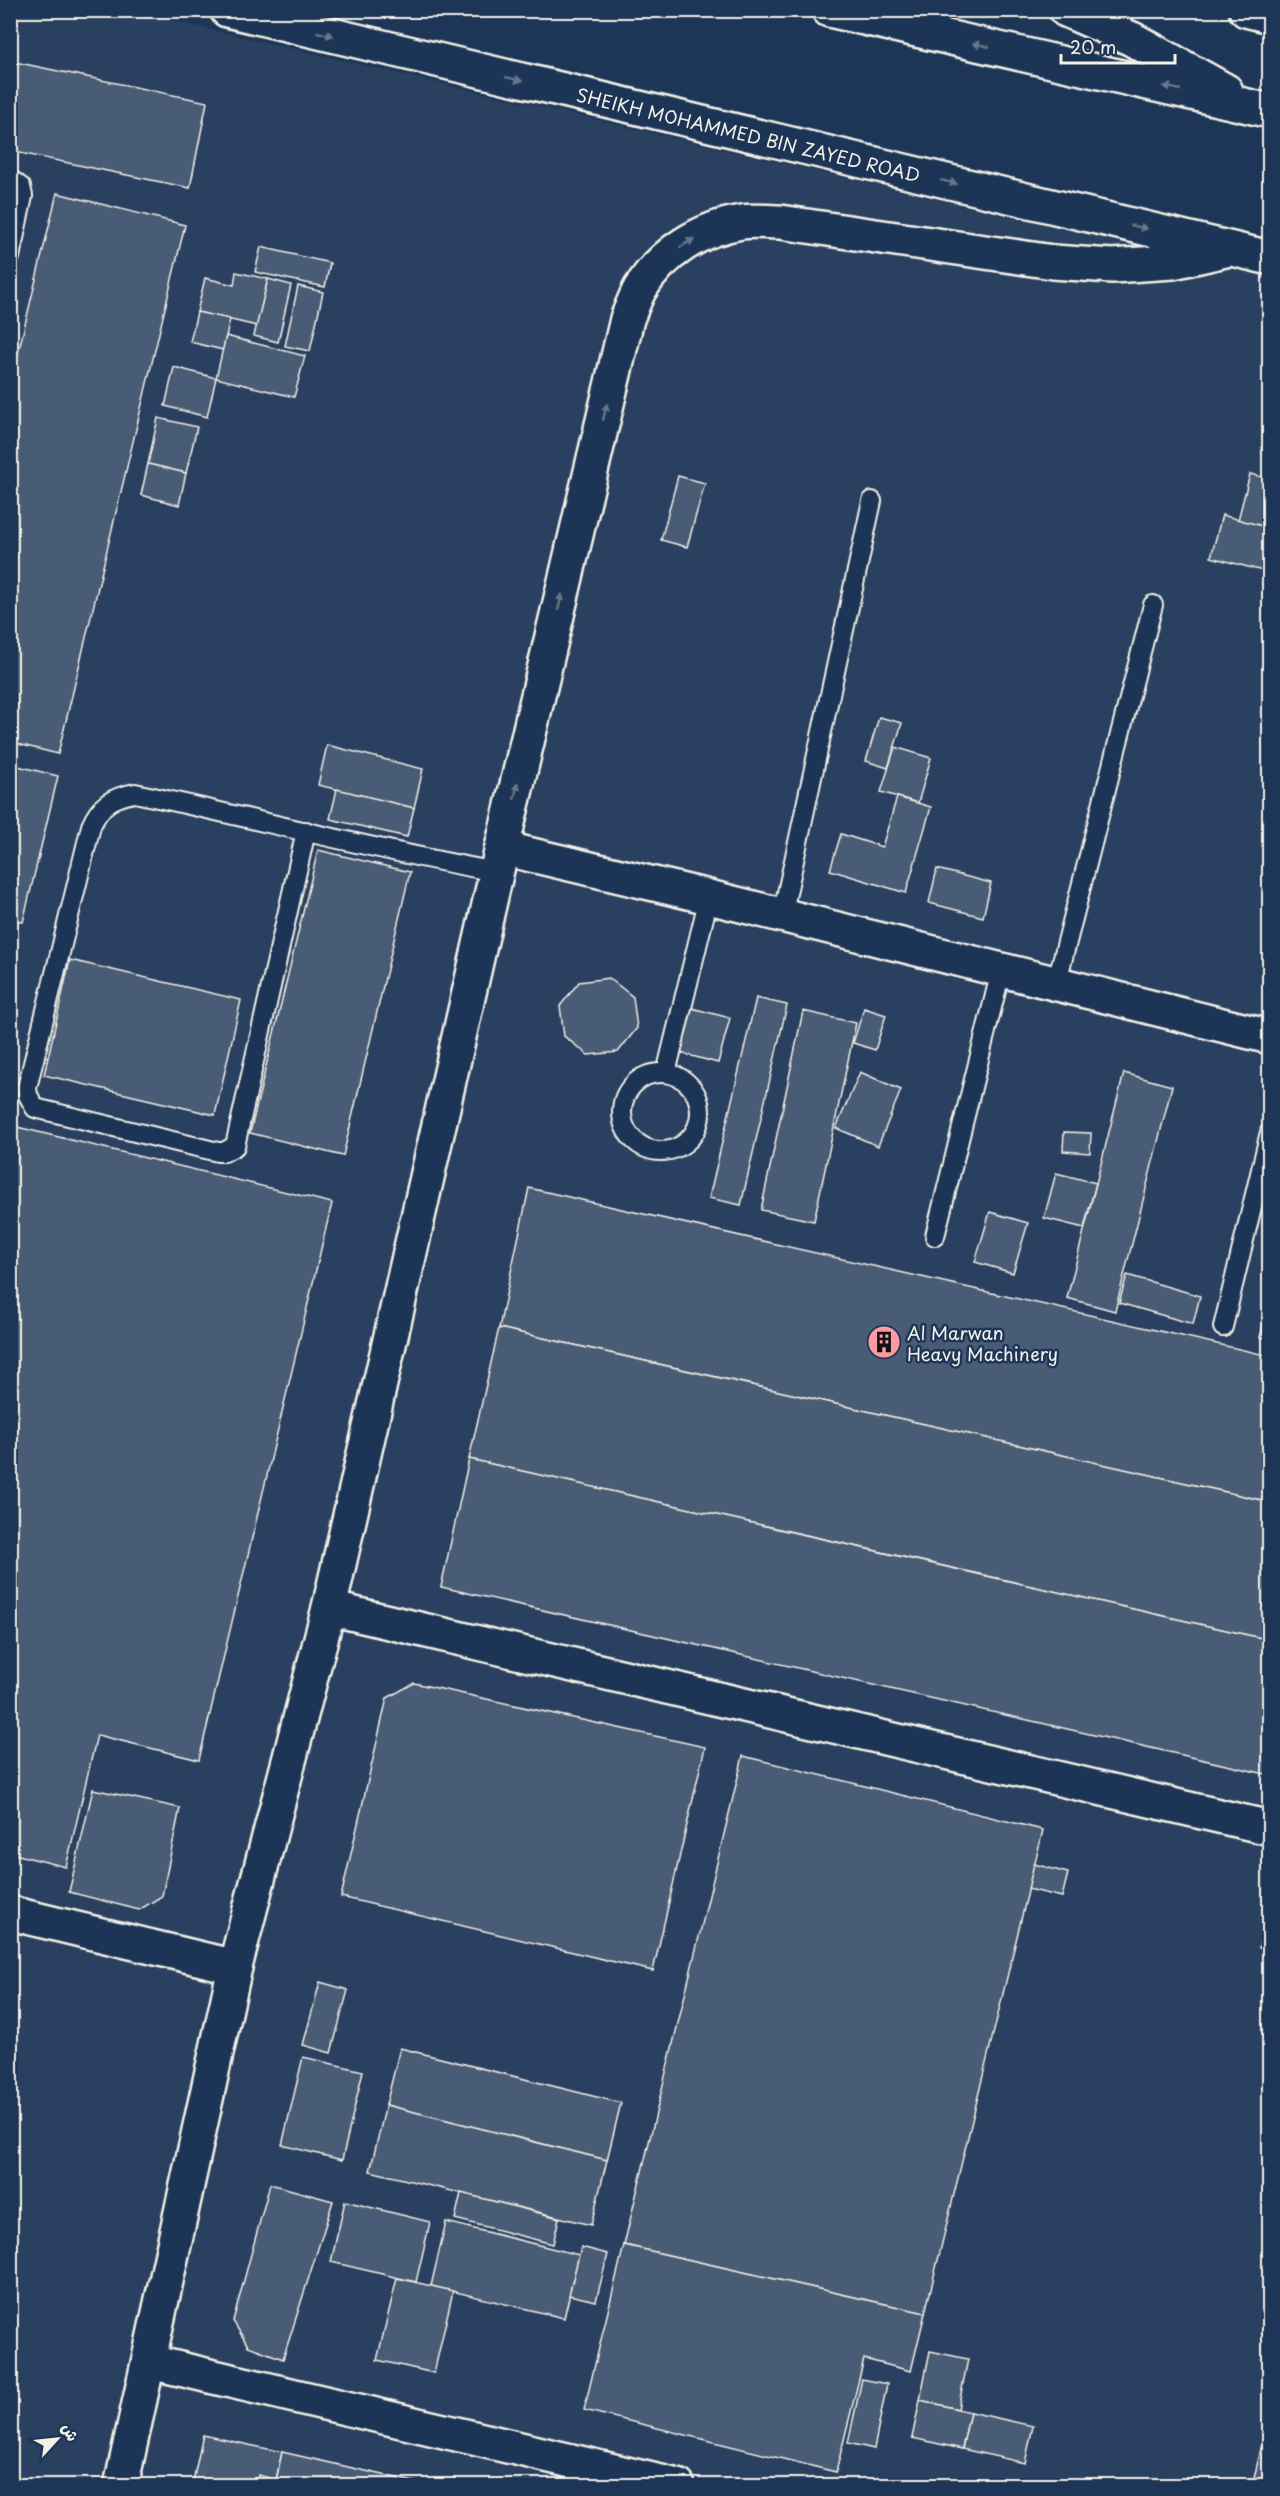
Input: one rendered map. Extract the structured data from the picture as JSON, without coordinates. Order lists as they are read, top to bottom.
{
  "streets": {
    "main road": ["SHEIKH MOHAMMED BIN ZAYED ROAD"]
  },
  "places": {
    "building": ["Al Marwan Heavy Machinery"]
  },
  "scale_bar": "20 m",
  "north": "top right"
}
